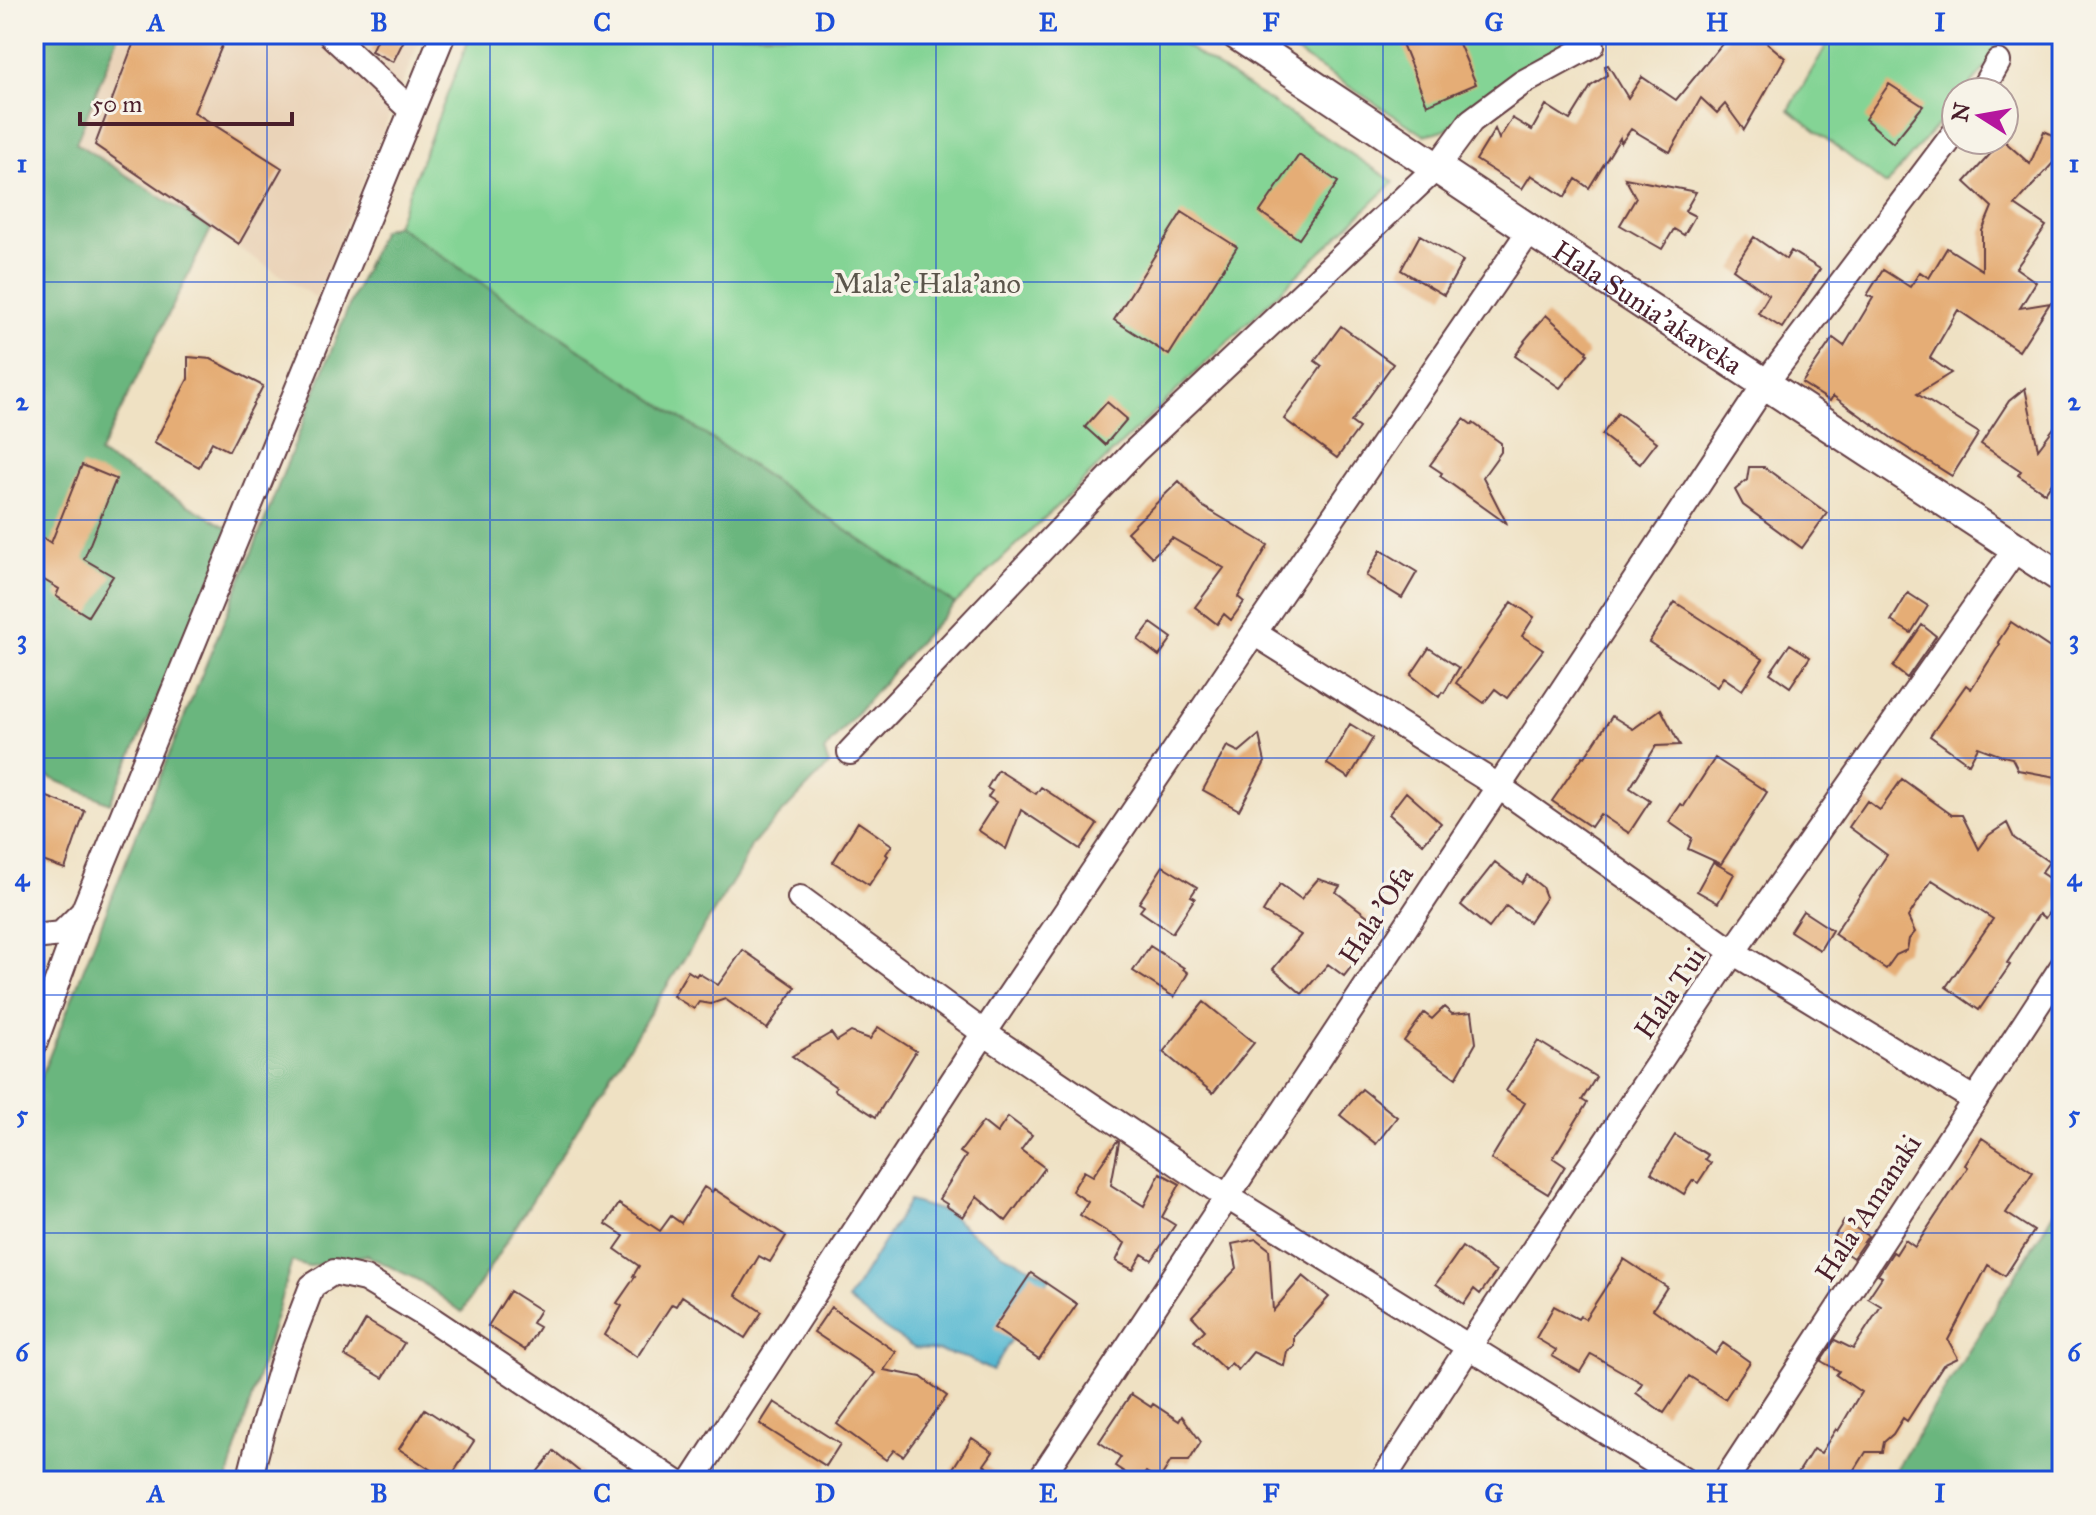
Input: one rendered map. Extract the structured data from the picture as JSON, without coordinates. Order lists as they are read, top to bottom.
{
  "streets": {
    "street": [
      "Hala Sunia'akaveka",
      "Hala 'Ofa",
      "Hala Tui",
      "Hala 'Amanaki"
    ]
  },
  "crossings": [
    ["Hala Sunia'akaveka", "Hala 'Ofa"],
    ["Hala Sunia'akaveka", "Hala Tui"]
  ],
  "parks": ["Mala'e Hala'ano"],
  "scale_bar": "50 m",
  "north": "left",
  "grid": {
    "columns": [
      "A",
      "B",
      "C",
      "D",
      "E",
      "F",
      "G",
      "H",
      "I"
    ],
    "rows": [
      "1",
      "2",
      "3",
      "4",
      "5",
      "6"
    ]
  }
}
